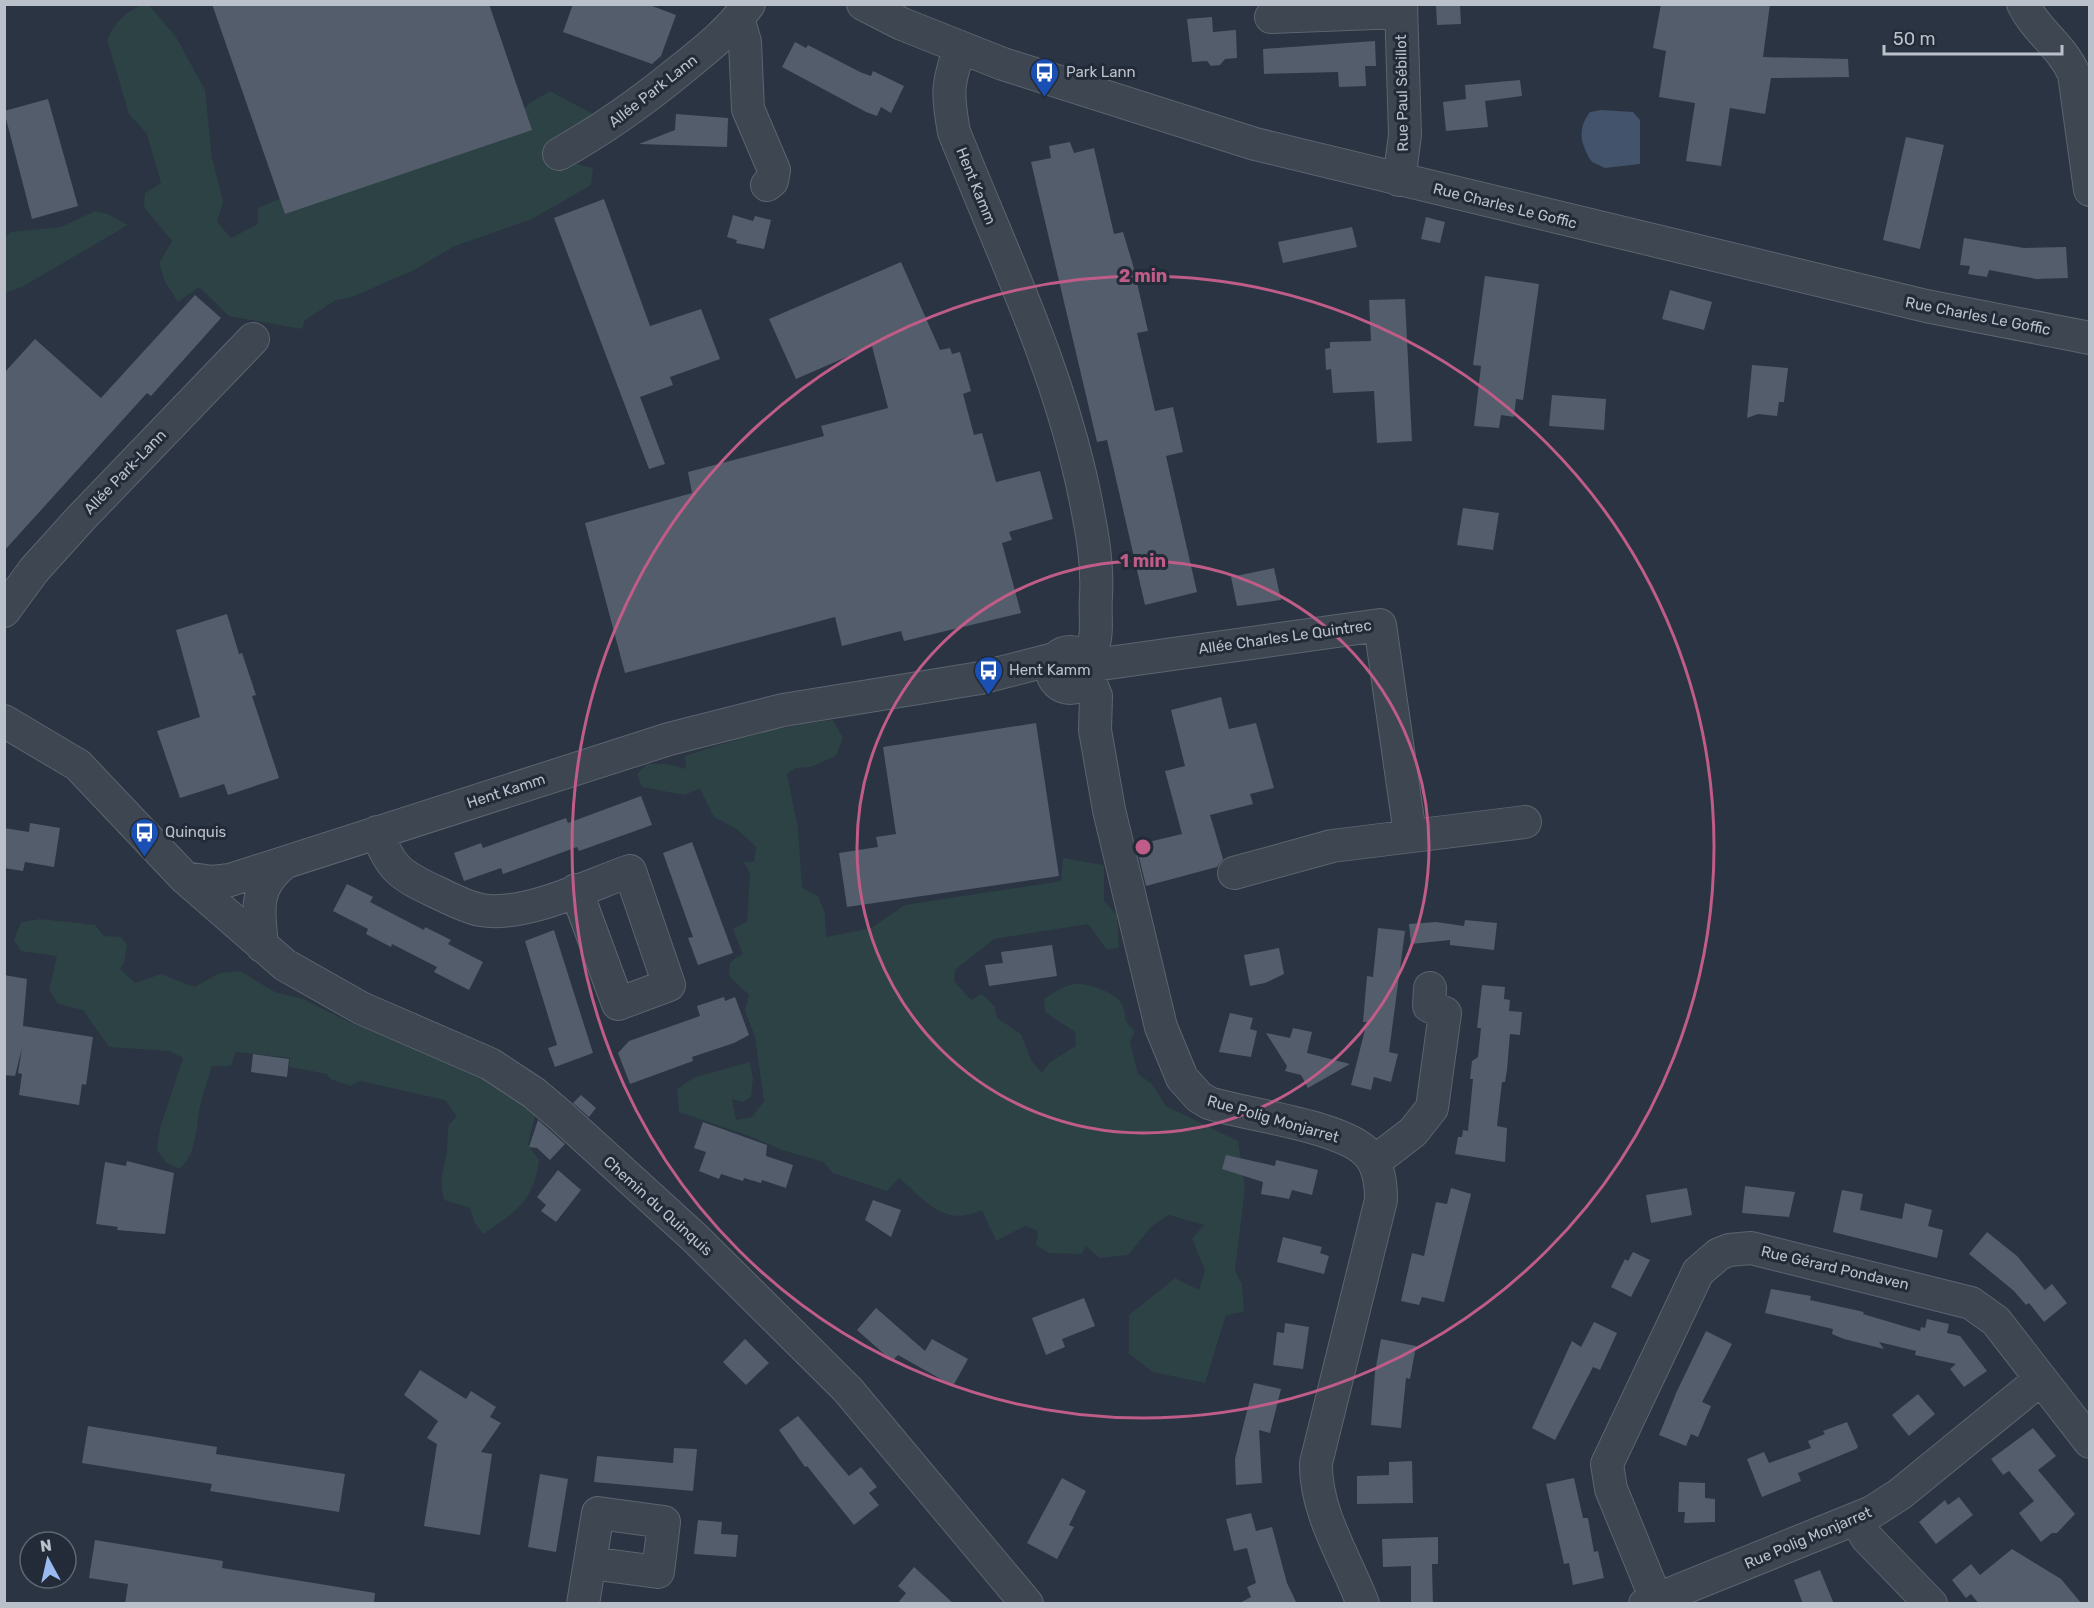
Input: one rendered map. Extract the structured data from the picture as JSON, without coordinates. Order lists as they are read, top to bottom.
{
  "streets": {
    "street": [
      "Allée Park Lann",
      "Rue Paul Sébillot",
      "Hent Kamm",
      "Rue Charles Le Goffic",
      "Allée Park-Lann",
      "Allée Charles Le Quintrec",
      "Rue Polig Monjarret",
      "Chemin du Quinquis",
      "Rue Gérard Pondaven"
    ]
  },
  "crossings": [
    ["Rue Paul Sébillot", "Rue Charles Le Goffic"],
    ["Hent Kamm", "Rue Charles Le Goffic"],
    ["Hent Kamm", "Allée Charles Le Quintrec"],
    ["Hent Kamm", "Rue Polig Monjarret"],
    ["Hent Kamm", "Chemin du Quinquis"],
    ["Allée Charles Le Quintrec", "Rue Polig Monjarret"],
    ["Rue Polig Monjarret", "Rue Gérard Pondaven"]
  ],
  "places": {
    "bus stop": ["Park Lann", "Hent Kamm", "Quinquis"]
  },
  "scale_bar": "50 m",
  "north": "top",
  "rings": ["2 min", "1 min"]
}
